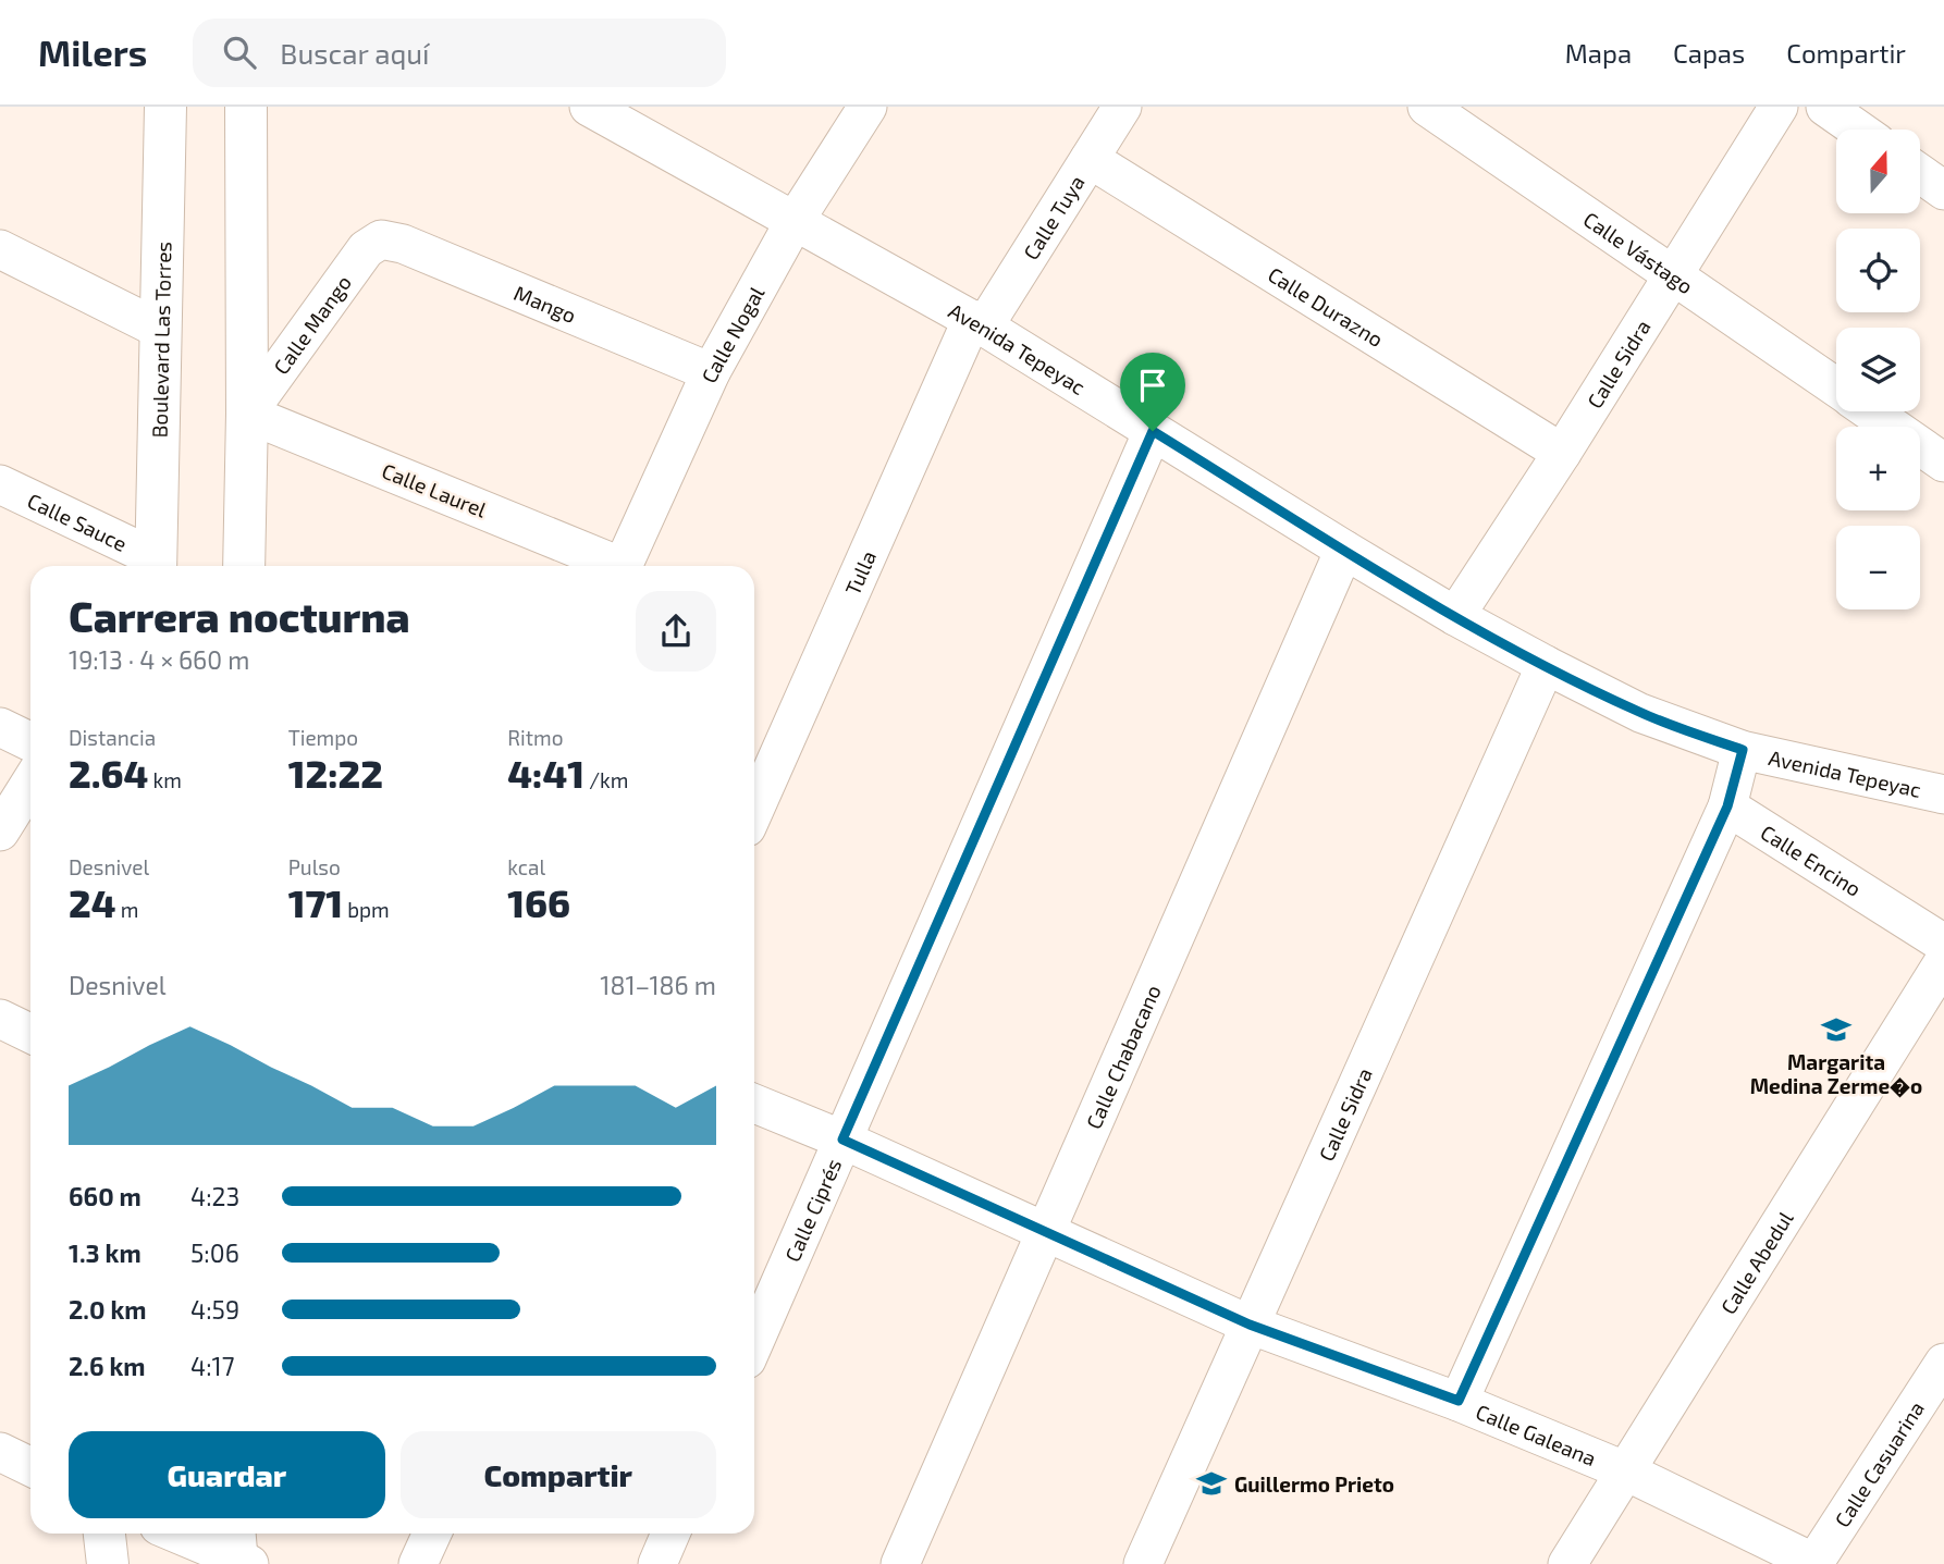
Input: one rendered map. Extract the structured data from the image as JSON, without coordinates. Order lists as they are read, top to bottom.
{
  "streets": {
    "main road": ["Boulevard Las Torres"],
    "street": [
      "Calle Tuya",
      "Calle Vástago",
      "Mango",
      "Calle Durazno",
      "Calle Mango",
      "Calle Nogal",
      "Avenida Tepeyac",
      "Calle Sidra",
      "Calle Laurel",
      "Calle Sauce",
      "Tulla",
      "Calle Encino",
      "Calle Chabacano",
      "Calle Ciprés",
      "Calle Abedul",
      "Calle Galeana",
      "Calle Casuarina"
    ]
  },
  "crossings": [
    ["Calle Tuya", "Calle Durazno"],
    ["Calle Tuya", "Avenida Tepeyac"],
    ["Calle Tuya", "Tulla"],
    ["Calle Vástago", "Calle Sidra"],
    ["Mango", "Calle Mango"],
    ["Mango", "Calle Nogal"],
    ["Calle Durazno", "Calle Sidra"],
    ["Calle Mango", "Calle Laurel"],
    ["Calle Nogal", "Avenida Tepeyac"],
    ["Boulevard Las Torres", "Calle Sauce"],
    ["Avenida Tepeyac", "Calle Sidra"],
    ["Avenida Tepeyac", "Tulla"],
    ["Avenida Tepeyac", "Calle Chabacano"],
    ["Avenida Tepeyac", "Calle Ciprés"],
    ["Calle Sidra", "Calle Galeana"],
    ["Calle Chabacano", "Calle Galeana"],
    ["Calle Ciprés", "Calle Galeana"],
    ["Calle Abedul", "Calle Galeana"],
    ["Calle Galeana", "Calle Casuarina"]
  ],
  "places": {
    "school or university": ["Margarita Medina Zerme�o", "Guillermo Prieto"]
  },
  "north": "top",
  "page": {
    "header": "Milers",
    "search": "Buscar aquí",
    "nav": ["Mapa", "Capas", "Compartir"],
    "map_buttons": ["+", "−"],
    "heading": ["Carrera nocturna", "19:13 · 4 × 660 m"],
    "stats": [
      ["Distancia", "2.64 km"],
      ["Tiempo", "12:22"],
      ["Ritmo", "4:41 /km"],
      ["Desnivel", "24 m"],
      ["Pulso", "171 bpm"],
      ["kcal", "166"]
    ],
    "chart": ["Desnivel", "181–186 m"],
    "list": [
      {
        "name": "660 m",
        "note": "4:23"
      },
      {
        "name": "1.3 km",
        "note": "5:06"
      },
      {
        "name": "2.0 km",
        "note": "4:59"
      },
      {
        "name": "2.6 km",
        "note": "4:17"
      }
    ],
    "buttons": ["Guardar", "Compartir"]
  }
}
